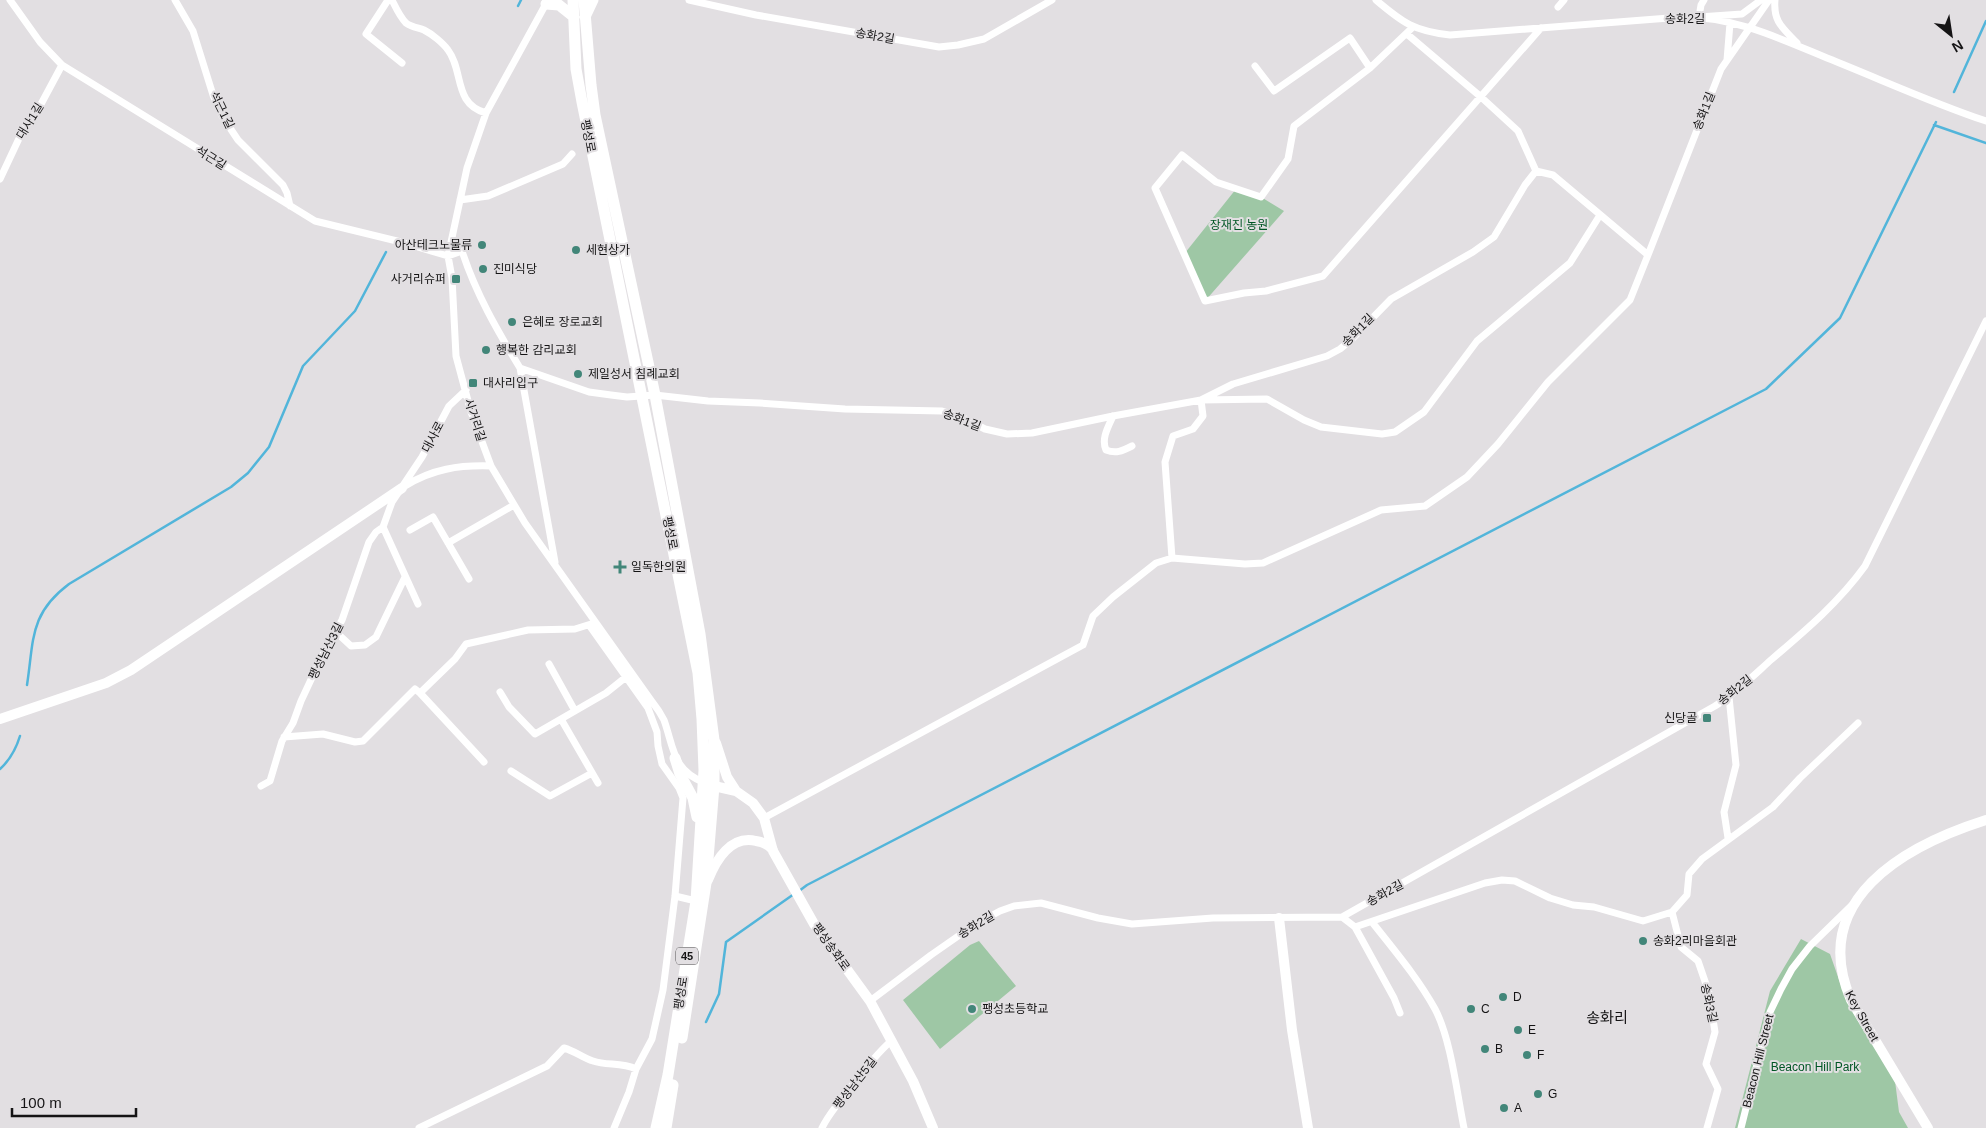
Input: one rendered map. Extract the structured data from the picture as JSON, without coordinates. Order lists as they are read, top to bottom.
{
  "streets": {
    "main road": ["팽성로", "45"],
    "street": [
      "송화2길",
      "석근1길",
      "송화1길",
      "대사1길",
      "석근길",
      "사거리길",
      "대사로",
      "팽성남산3길",
      "팽성송화로",
      "송화3길",
      "Key Street",
      "Beacon Hill Street",
      "팽성남산5길"
    ]
  },
  "crossings": [
    ["송화2길", "송화1길"],
    ["송화2길", "팽성송화로"],
    ["송화2길", "송화3길"],
    ["석근1길", "석근길"],
    ["송화1길", "팽성로"],
    ["송화1길", "석근길"],
    ["대사1길", "석근길"],
    ["팽성로", "사거리길"],
    ["석근길", "사거리길"],
    ["사거리길", "대사로"],
    ["대사로", "팽성남산3길"],
    ["팽성송화로", "팽성남산5길"],
    ["Key Street", "Beacon Hill Street"]
  ],
  "districts": ["송화리"],
  "parks": ["장재진 농원", "Beacon Hill Park"],
  "places": {
    "other": [
      "아산테크노물류",
      "세현상가",
      "진미식당",
      "은혜로 장로교회",
      "행복한 감리교회",
      "제일성서 침례교회",
      "송화2리마을회관",
      "D",
      "팽성초등학교",
      "C",
      "E",
      "B",
      "F",
      "G",
      "A"
    ],
    "transit": ["사거리슈퍼", "대사리입구", "신당골"],
    "health": ["일독한의원"]
  },
  "scale_bar": "100 m",
  "north": "bottom right"
}
